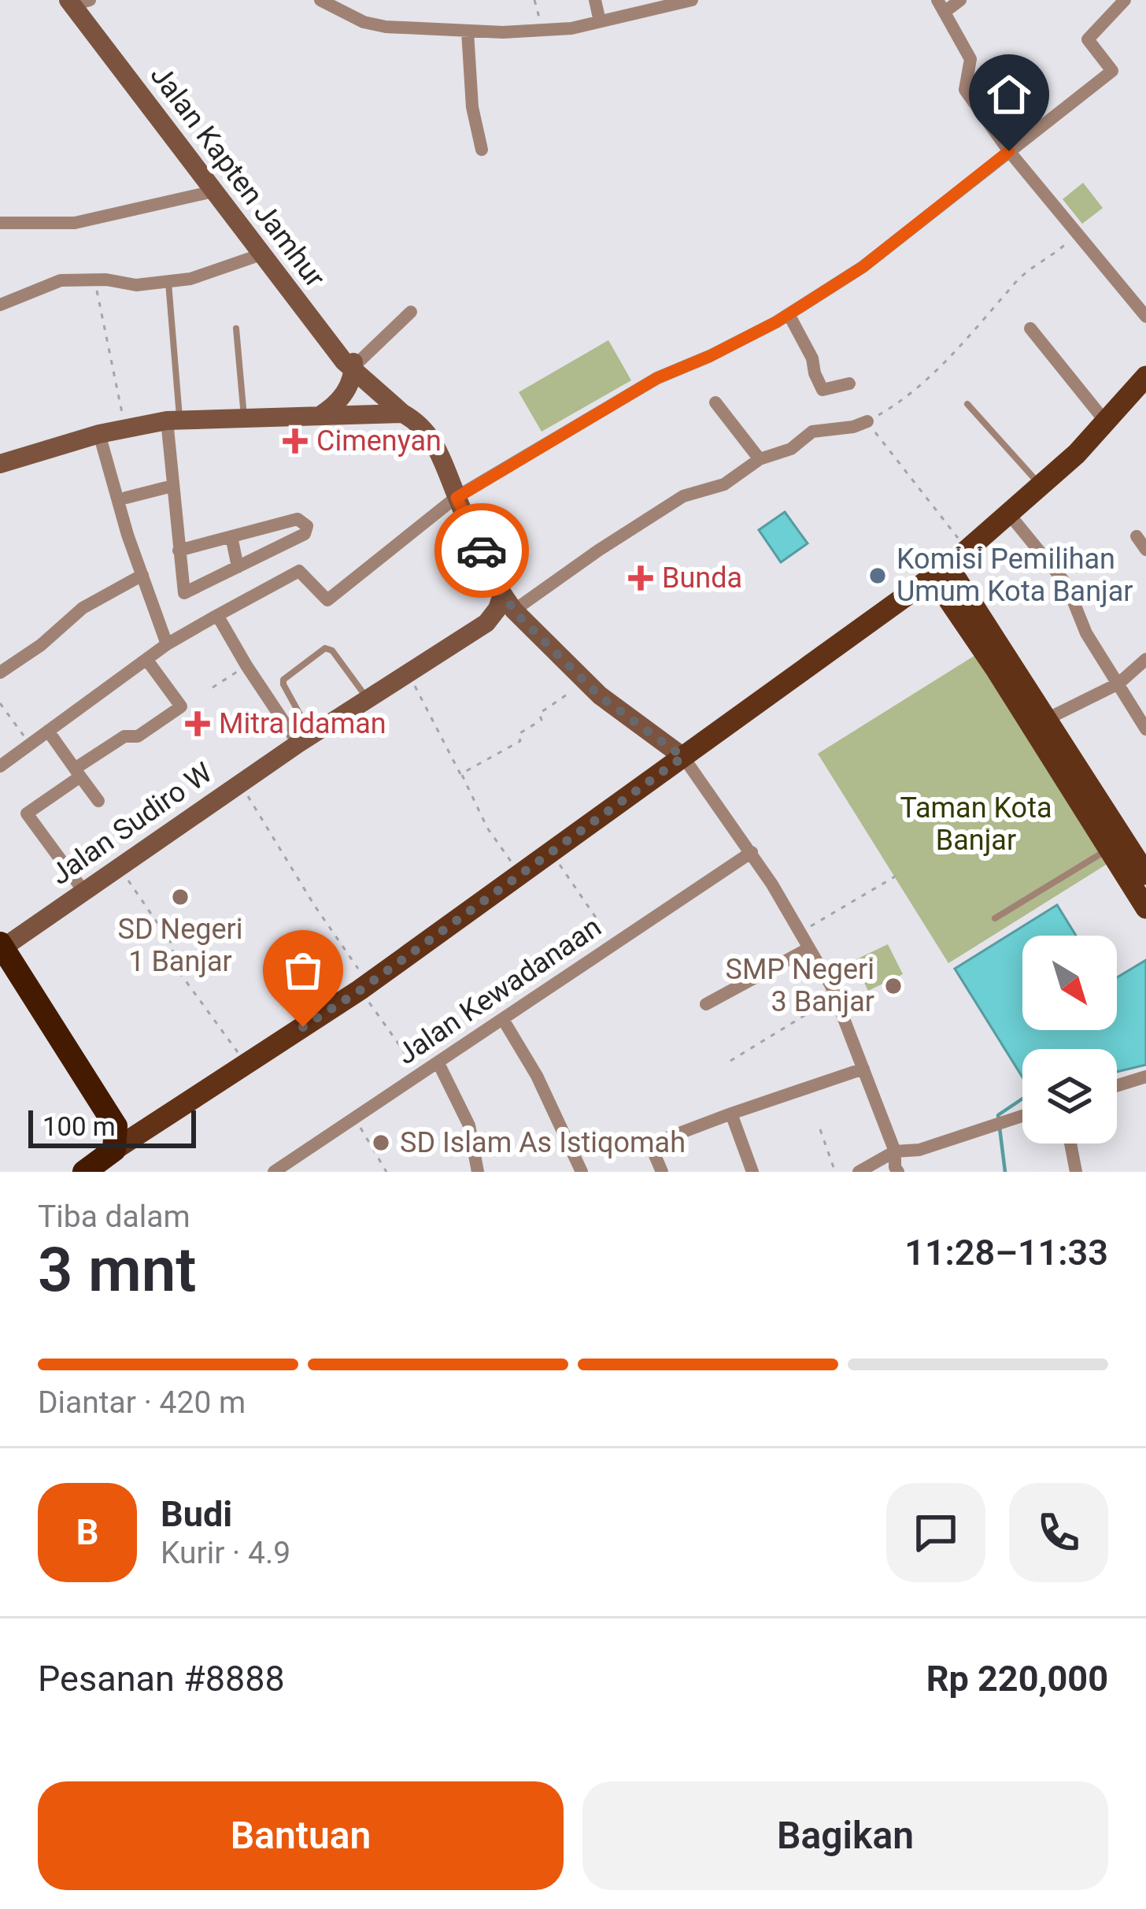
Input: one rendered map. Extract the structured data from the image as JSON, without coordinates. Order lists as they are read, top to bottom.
{
  "streets": {
    "street": ["Jalan Kapten Jamhur", "Jalan Sudiro W", "Jalan Kewadanaan"]
  },
  "crossings": [
    ["Jalan Kapten Jamhur", "Jalan Sudiro W"]
  ],
  "parks": ["Taman Kota Banjar"],
  "places": {
    "health": ["Cimenyan", "Bunda", "Mitra Idaman"],
    "other": [
      "Komisi Pemilihan Umum Kota Banjar",
      "SD Negeri 1 Banjar",
      "SMP Negeri 3 Banjar",
      "SD Islam As Istiqomah"
    ]
  },
  "scale_bar": "100 m",
  "north": "bottom right",
  "page": {
    "scale": "100 m",
    "heading": ["3 mnt", "Tiba dalam", "11:28–11:33"],
    "panel": [
      "Budi",
      "Kurir · 4.9",
      "Pesanan #8888",
      "Rp 220,000"
    ],
    "bar": "Diantar · 420 m",
    "round": "B",
    "buttons": ["Bantuan", "Bagikan"]
  }
}
